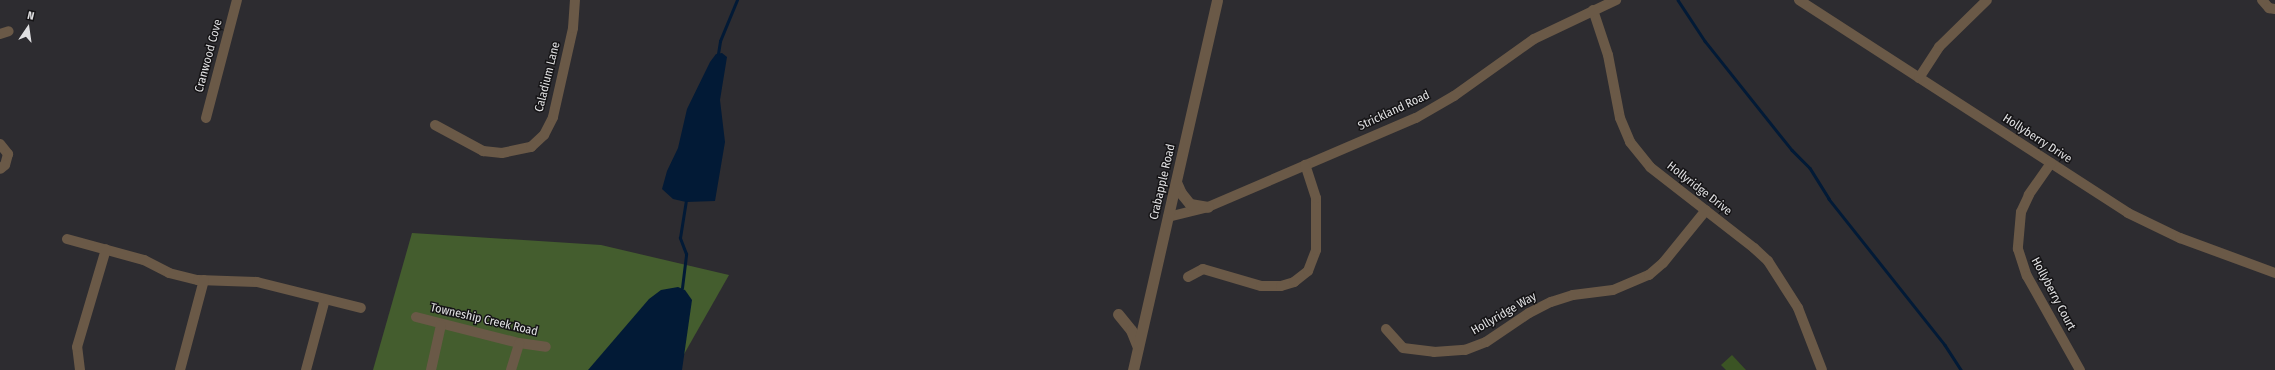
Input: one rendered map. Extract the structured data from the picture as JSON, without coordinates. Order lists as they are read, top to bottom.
{
  "streets": {
    "street": [
      "Cranwood Cove",
      "Caladium Lane",
      "Strickland Road",
      "Hollyberry Drive",
      "Crabapple Road",
      "Hollyridge Drive",
      "Hollyberry Court",
      "Hollyridge Way",
      "Towneship Creek Road"
    ]
  },
  "crossings": [
    ["Strickland Road", "Crabapple Road"],
    ["Strickland Road", "Hollyridge Drive"],
    ["Hollyberry Drive", "Hollyberry Court"],
    ["Hollyridge Drive", "Hollyridge Way"]
  ],
  "north": "top"
}
